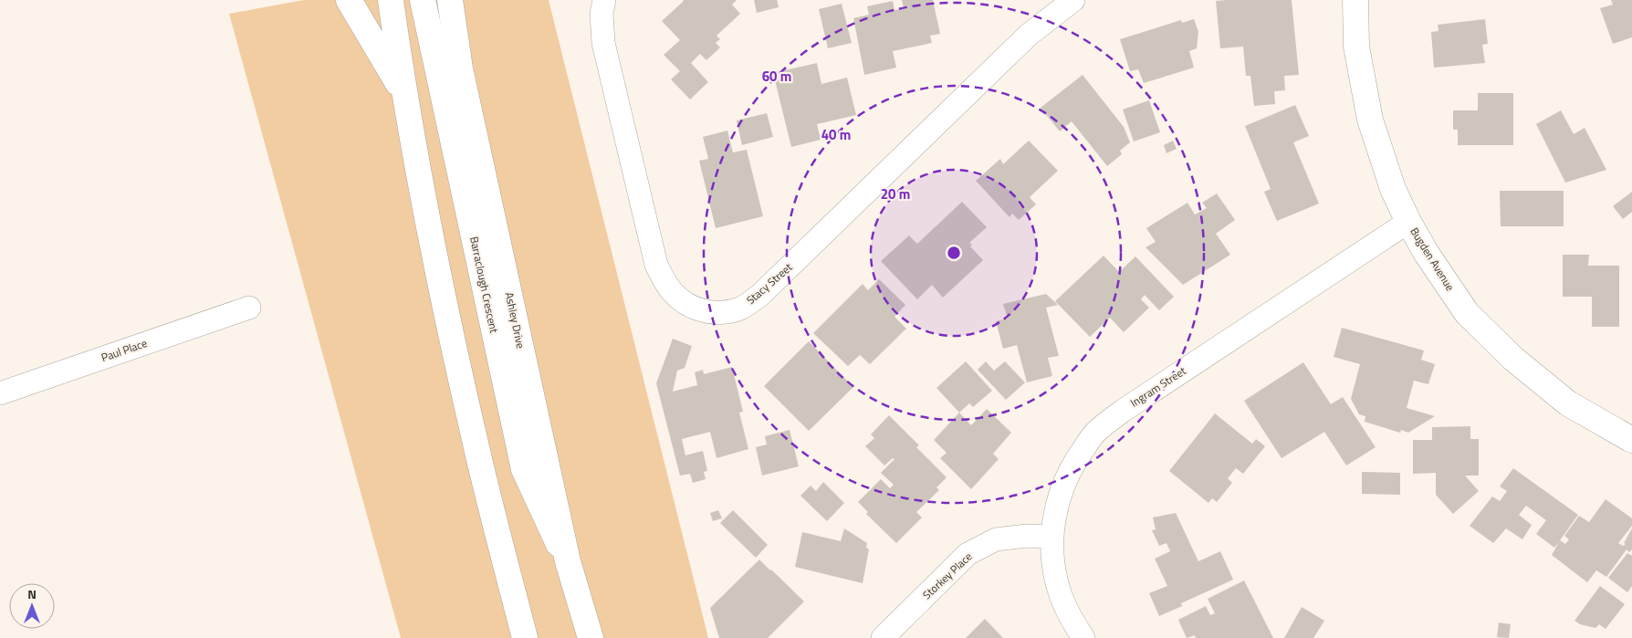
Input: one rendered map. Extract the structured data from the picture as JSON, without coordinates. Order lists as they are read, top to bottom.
{
  "streets": {
    "main road": ["Bugden Avenue", "Barraclough Crescent", "Ashley Drive"],
    "street": [
      "Stacy Street",
      "Paul Place",
      "Ingram Street",
      "Storkey Place"
    ]
  },
  "crossings": [
    ["Bugden Avenue", "Ingram Street"],
    ["Barraclough Crescent", "Ashley Drive"],
    ["Ingram Street", "Storkey Place"]
  ],
  "north": "top",
  "rings": ["60 m", "40 m", "20 m"]
}
